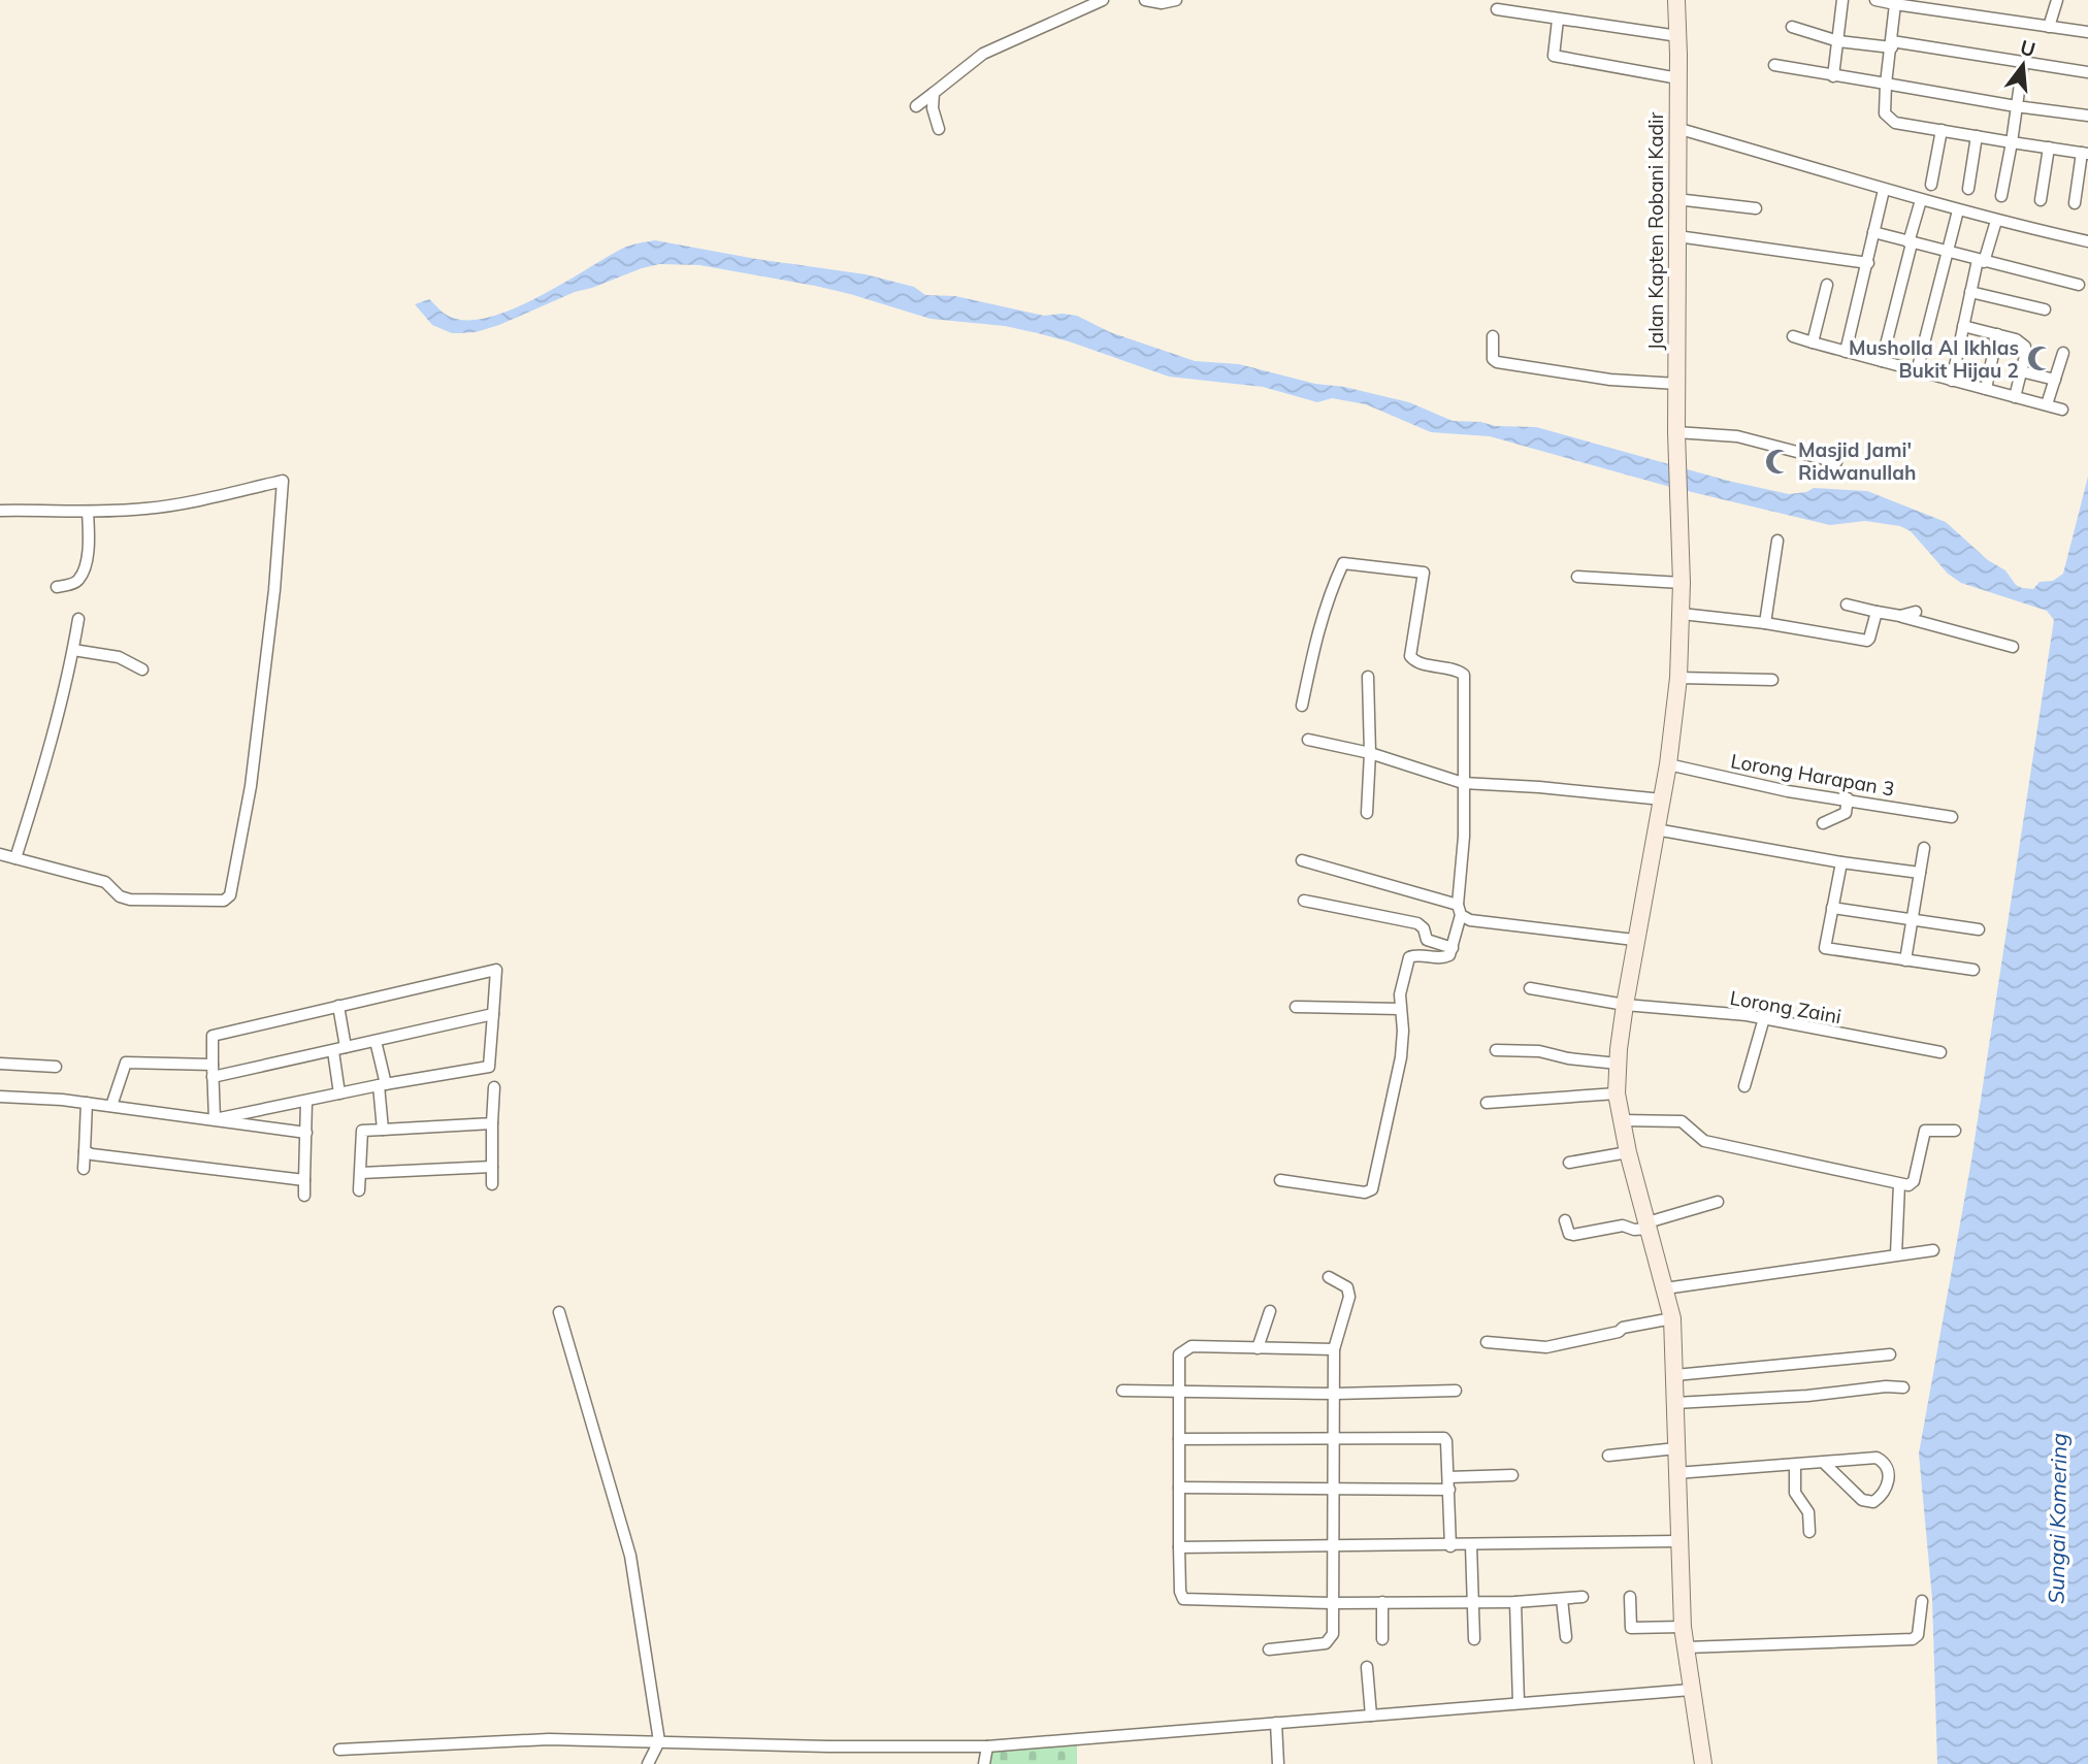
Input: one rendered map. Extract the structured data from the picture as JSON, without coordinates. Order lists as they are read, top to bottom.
{
  "streets": {
    "main road": ["Jalan Kapten Robani Kadir"],
    "street": ["Lorong Harapan 3", "Lorong Zaini"]
  },
  "crossings": [
    ["Jalan Kapten Robani Kadir", "Lorong Harapan 3"],
    ["Jalan Kapten Robani Kadir", "Lorong Zaini"]
  ],
  "water": ["Sungai Komering"],
  "places": {
    "mosque": ["Musholla Al Ikhlas Bukit Hijau 2", "Masjid Jami' Ridwanullah"]
  },
  "north": "top"
}
